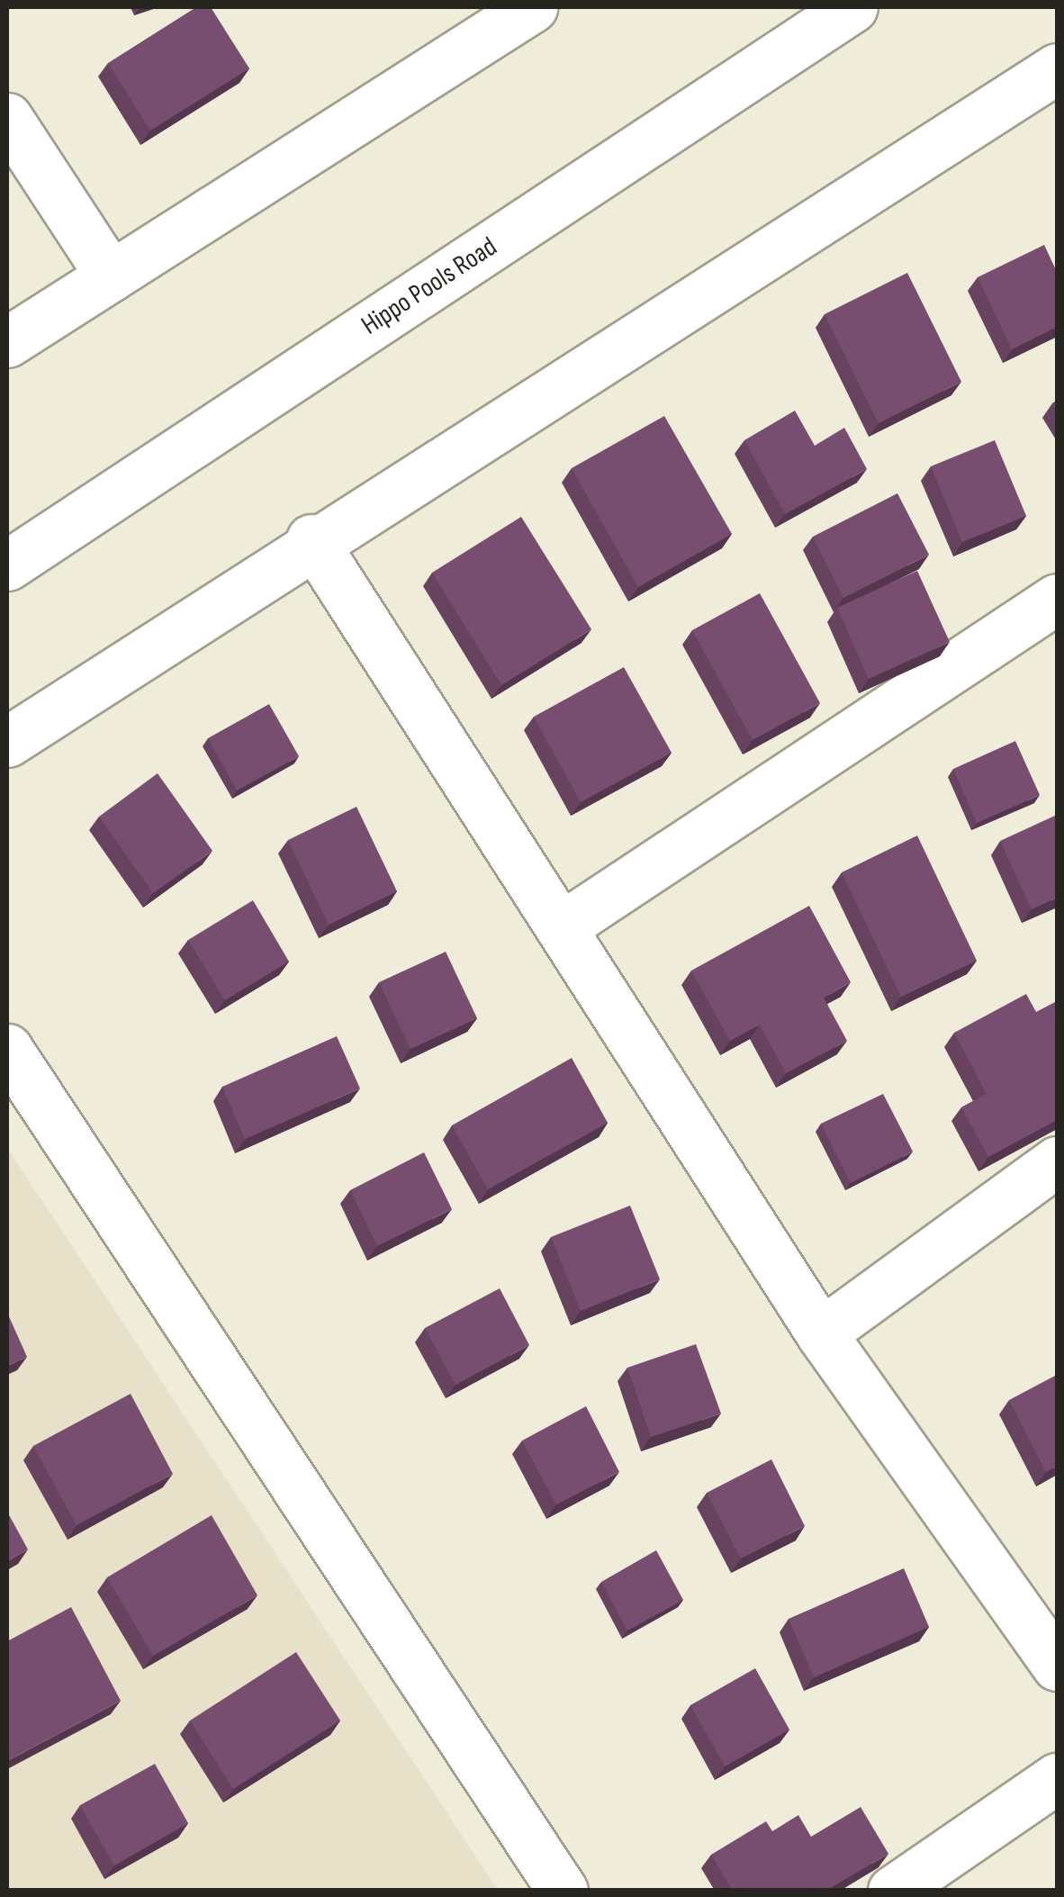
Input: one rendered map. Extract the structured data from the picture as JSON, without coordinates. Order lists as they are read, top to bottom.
{
  "streets": {
    "street": ["Hippo Pools Road"]
  }
}
